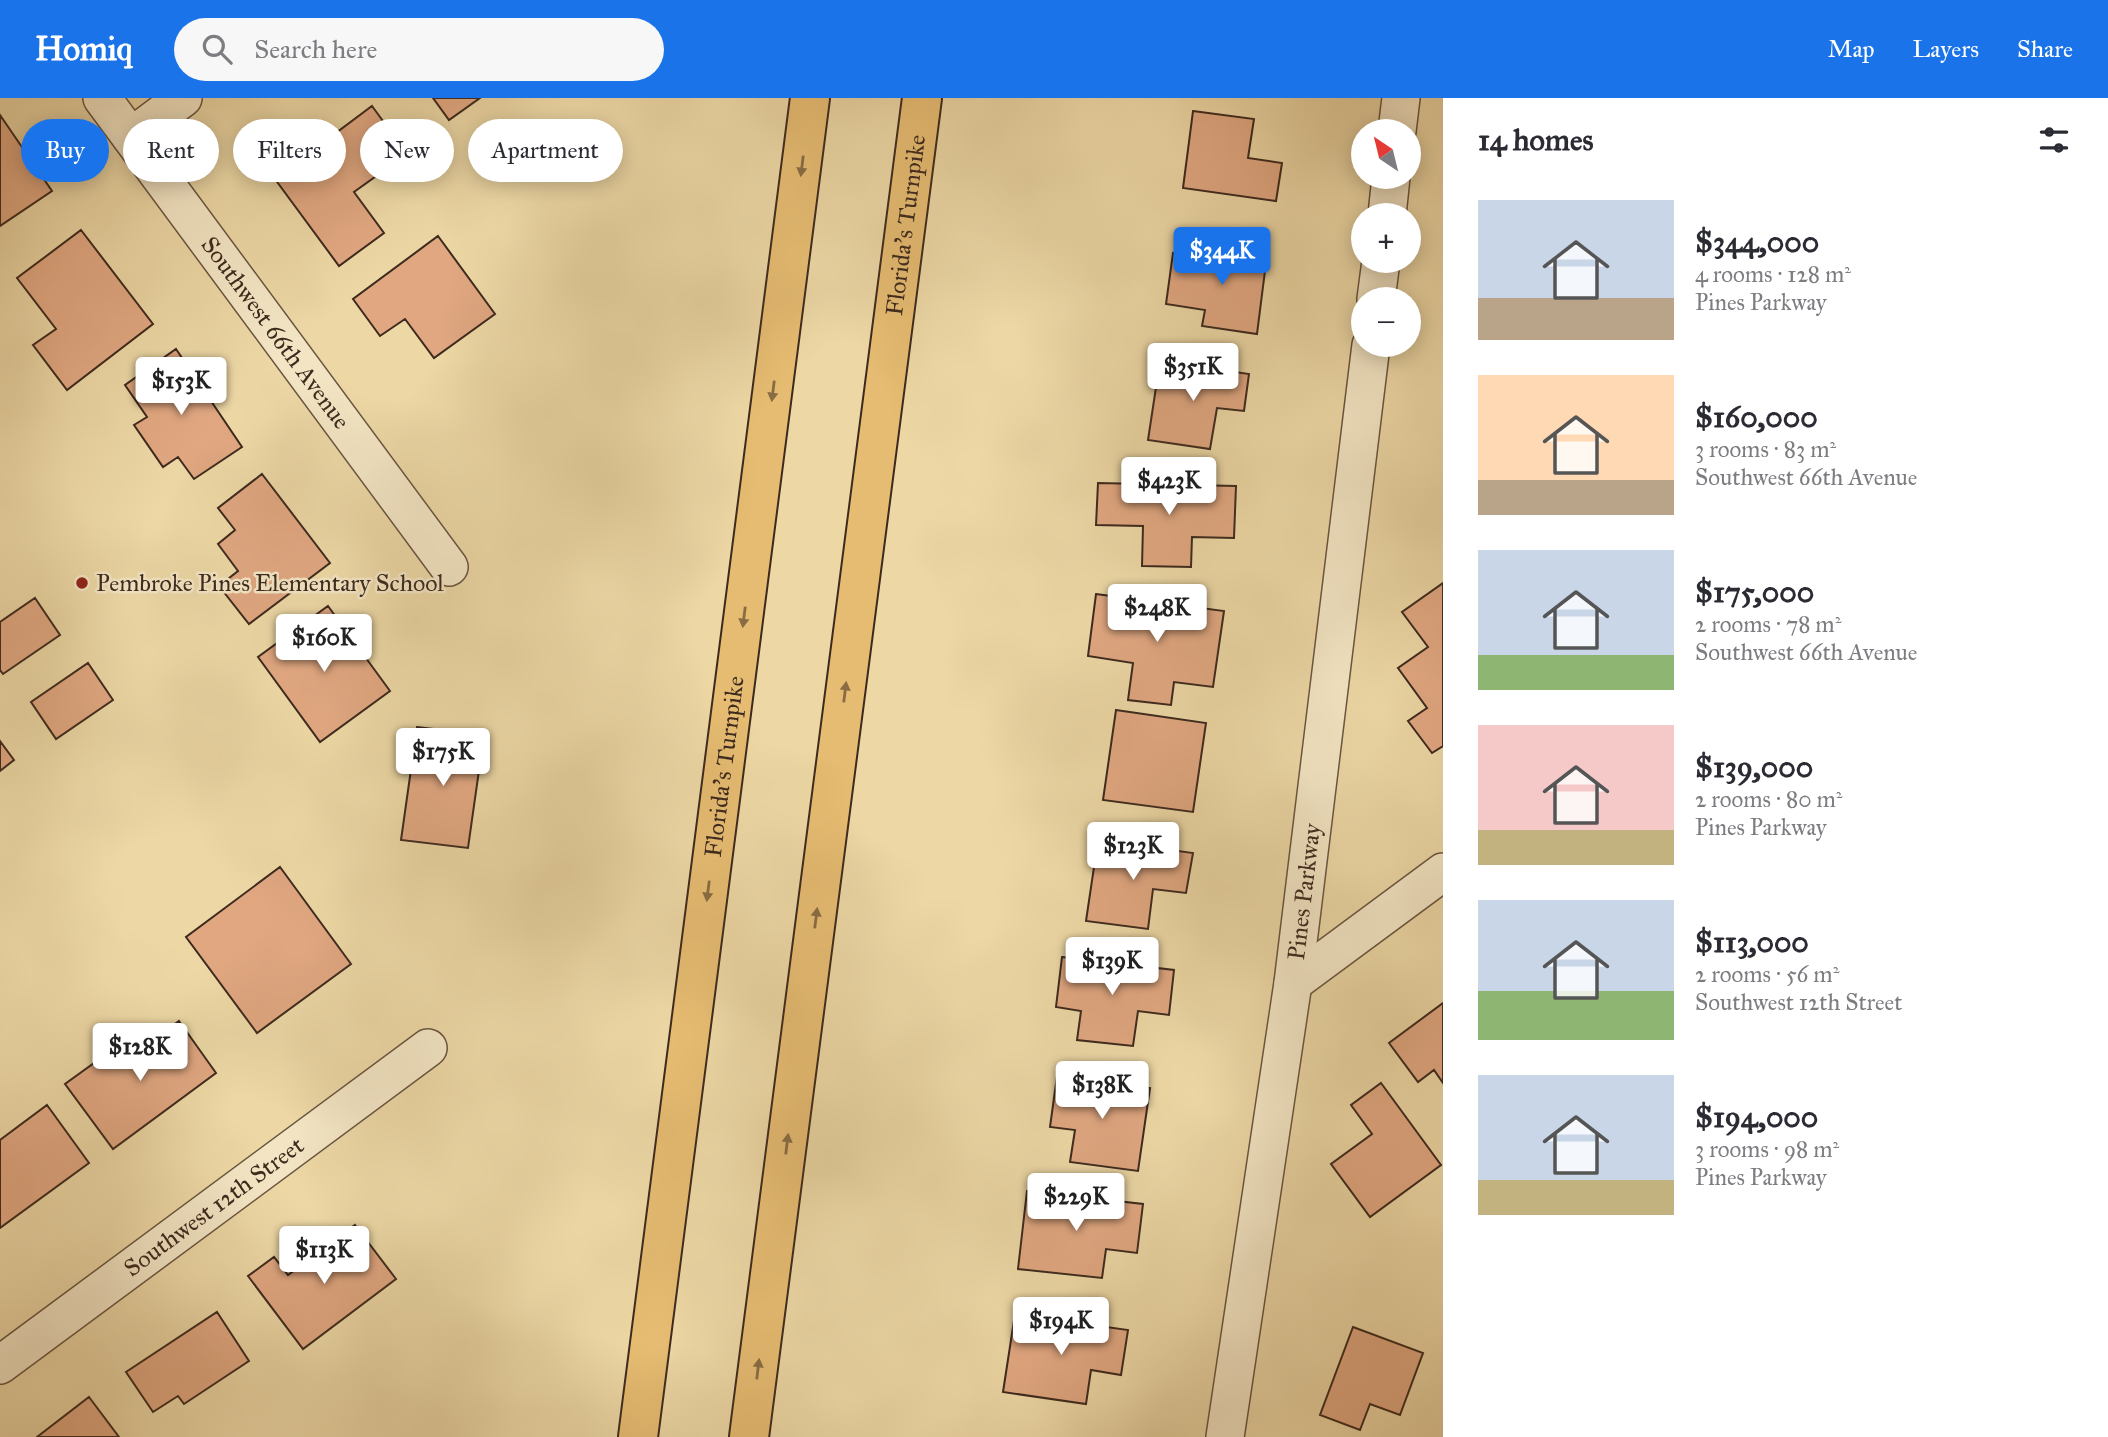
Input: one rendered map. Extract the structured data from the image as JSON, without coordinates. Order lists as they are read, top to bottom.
{
  "streets": {
    "highway": ["Florida's Turnpike"],
    "street": ["Southwest 66th Avenue", "Pines Parkway", "Southwest 12th Street"]
  },
  "places": ["Pembroke Pines Elementary School"],
  "north": "top left",
  "page": {
    "header": "Homiq",
    "search": "Search here",
    "nav": ["Map", "Layers", "Share"],
    "heading": "14 homes",
    "map_buttons": ["+", "−"],
    "chip": [
      "Buy",
      "Rent",
      "Filters",
      "New",
      "Apartment"
    ],
    "list": [
      {
        "name": "$344,000",
        "note": "4 rooms · 128 m² · Pines Parkway"
      },
      {
        "name": "$160,000",
        "note": "3 rooms · 83 m² · Southwest 66th Avenue"
      },
      {
        "name": "$175,000",
        "note": "2 rooms · 78 m² · Southwest 66th Avenue"
      },
      {
        "name": "$139,000",
        "note": "2 rooms · 80 m² · Pines Parkway"
      },
      {
        "name": "$113,000",
        "note": "2 rooms · 56 m² · Southwest 12th Street"
      },
      {
        "name": "$194,000",
        "note": "3 rooms · 98 m² · Pines Parkway"
      }
    ],
    "price": [
      "$344K",
      "$351K",
      "$153K",
      "$423K",
      "$248K",
      "$160K",
      "$175K",
      "$123K",
      "$139K",
      "$128K",
      "$138K",
      "$229K",
      "$113K",
      "$194K"
    ]
  }
}
